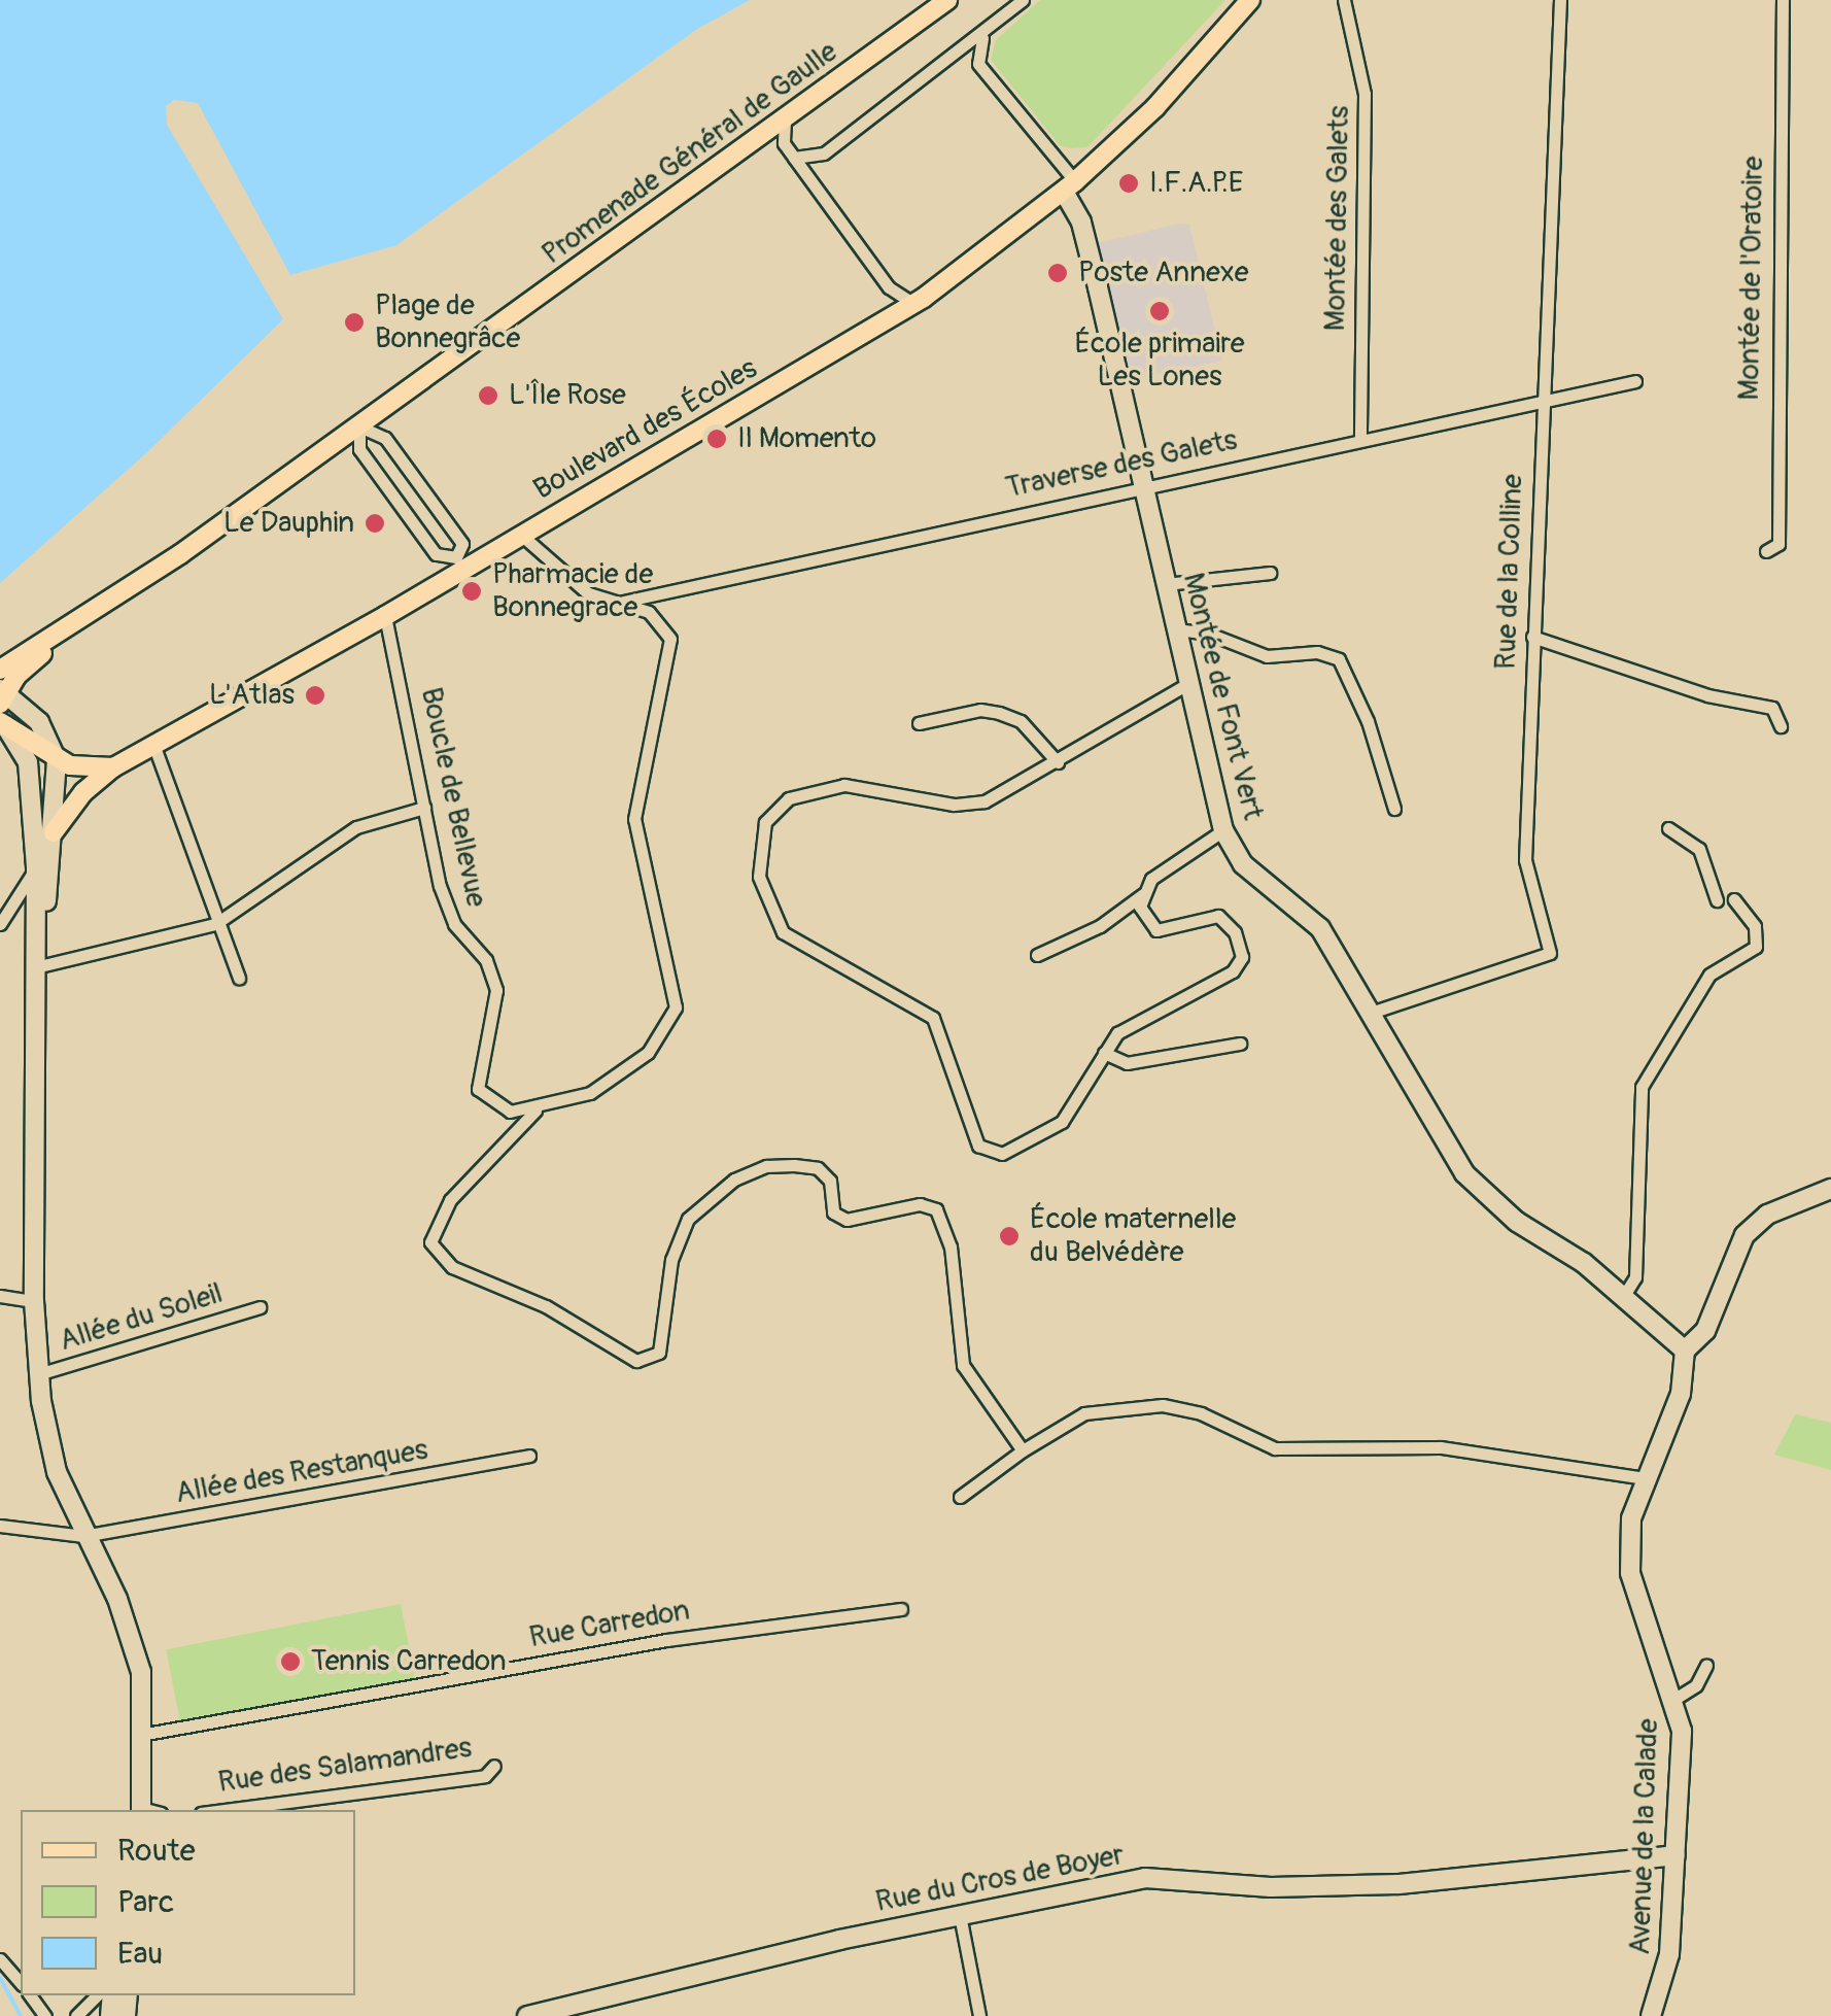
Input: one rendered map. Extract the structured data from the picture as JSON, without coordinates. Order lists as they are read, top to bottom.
{
  "streets": {
    "main road": ["Promenade Général de Gaulle", "Boulevard des Écoles"],
    "street": [
      "Montée des Galets",
      "Montée de l'Oratoire",
      "Traverse des Galets",
      "Rue de la Colline",
      "Montée de Font Vert",
      "Boucle de Bellevue",
      "Allée du Soleil",
      "Allée des Restanques",
      "Rue Carredon",
      "Rue des Salamandres",
      "Avenue de la Calade",
      "Rue du Cros de Boyer"
    ]
  },
  "crossings": [
    ["Montée des Galets", "Traverse des Galets"],
    ["Boulevard des Écoles", "Montée de Font Vert"],
    ["Boulevard des Écoles", "Boucle de Bellevue"],
    ["Traverse des Galets", "Rue de la Colline"],
    ["Traverse des Galets", "Montée de Font Vert"],
    ["Rue de la Colline", "Montée de Font Vert"],
    ["Montée de Font Vert", "Avenue de la Calade"],
    ["Avenue de la Calade", "Rue du Cros de Boyer"]
  ],
  "places": [
    "I.F.A.P.E",
    "Poste Annexe",
    "École primaire Les Lones",
    "Plage de Bonnegrâce",
    "L'Île Rose",
    "Il Momento",
    "Le Dauphin",
    "Pharmacie de Bonnegrace",
    "L'Atlas",
    "École maternelle du Belvédère",
    "Tennis Carredon"
  ],
  "legend": ["Route", "Parc", "Eau"]
}
